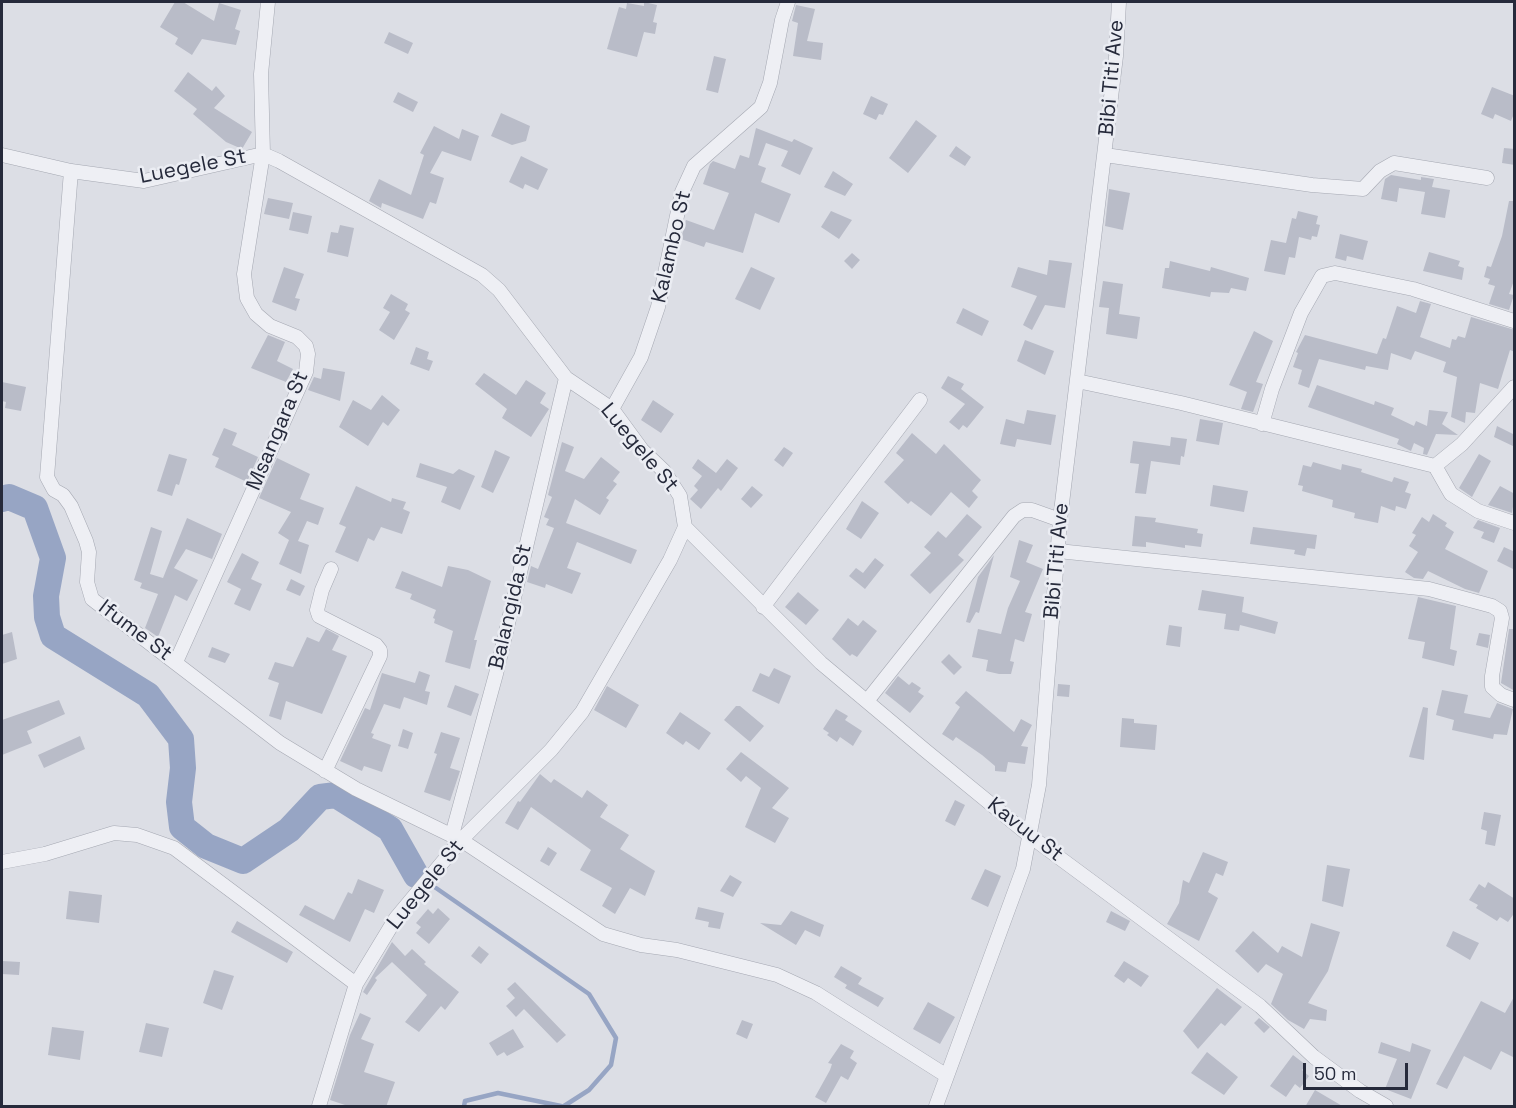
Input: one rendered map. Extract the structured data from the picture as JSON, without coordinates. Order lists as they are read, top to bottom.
{
  "streets": {
    "street": [
      "Bibi Titi Ave",
      "Luegele St",
      "Kalambo St",
      "Msangara St",
      "Balangida St",
      "Ifume St",
      "Kavuu St"
    ]
  },
  "crossings": [
    ["Bibi Titi Ave", "Ifume St"],
    ["Bibi Titi Ave", "Kavuu St"],
    ["Luegele St", "Kalambo St"],
    ["Luegele St", "Msangara St"],
    ["Luegele St", "Balangida St"],
    ["Luegele St", "Ifume St"],
    ["Luegele St", "Kavuu St"],
    ["Msangara St", "Ifume St"],
    ["Balangida St", "Ifume St"]
  ],
  "scale_bar": "50 m"
}
